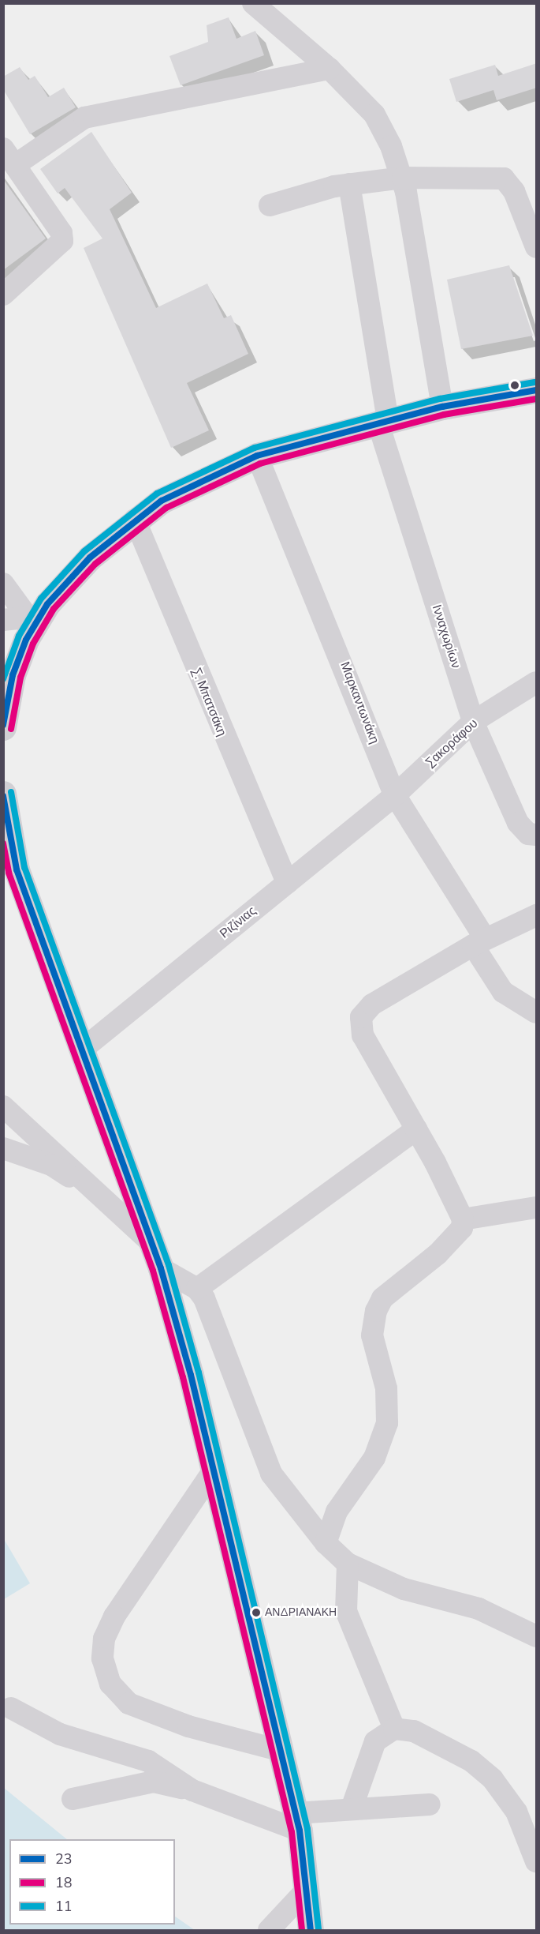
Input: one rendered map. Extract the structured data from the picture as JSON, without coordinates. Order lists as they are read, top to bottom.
{
  "streets": {
    "street": [
      "Ινναχωρίων",
      "Σ. Μπατσάκη",
      "Μαρκαντωνάκη",
      "Σακοράφου",
      "Ριζίνιας"
    ]
  },
  "crossings": [
    ["Ινναχωρίων", "Σακοράφου"],
    ["Σ. Μπατσάκη", "Ριζίνιας"],
    ["Μαρκαντωνάκη", "Σακοράφου"],
    ["Μαρκαντωνάκη", "Ριζίνιας"],
    ["Σακοράφου", "Ριζίνιας"]
  ],
  "places": ["ΑΝΔΡΙΑΝΑΚΗ"],
  "lines": ["transit line 11", "transit line 23", "transit line 18"],
  "legend": ["23", "18", "11"]
}
